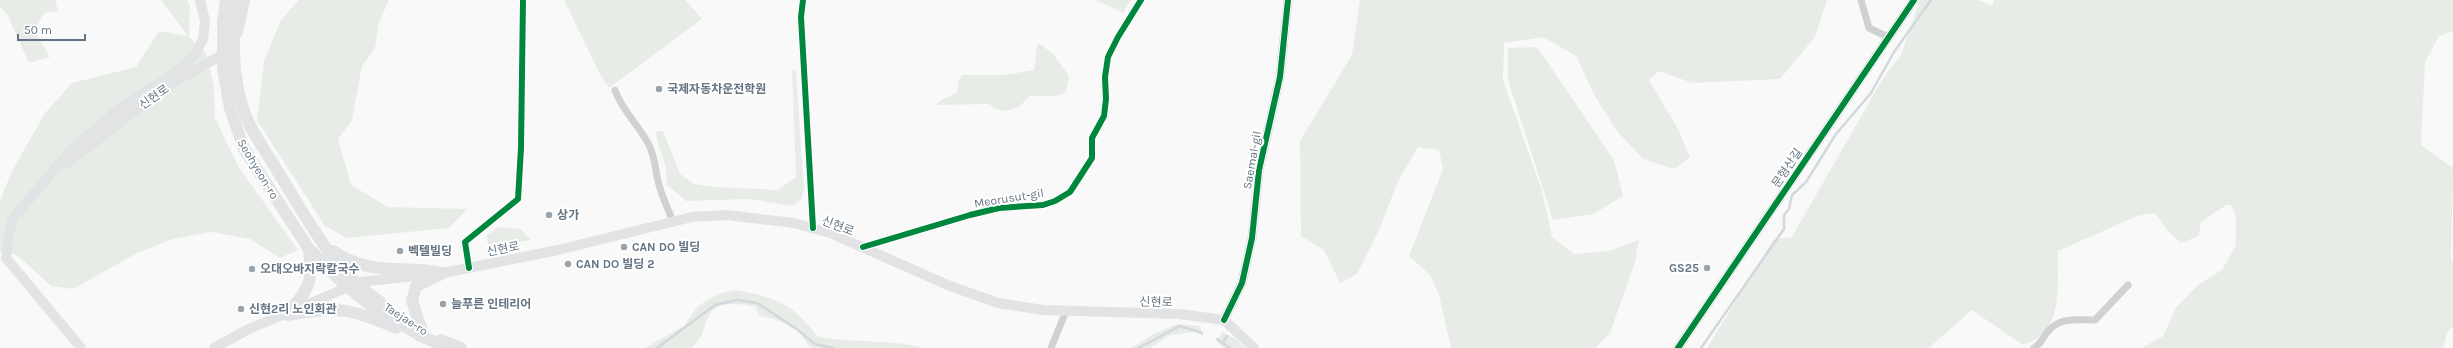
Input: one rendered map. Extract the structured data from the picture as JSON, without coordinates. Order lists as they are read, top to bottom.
{
  "streets": {
    "main road": ["신현로", "Seohyeon-ro", "Taejae-ro"],
    "street": ["Saemal-gil", "문형산길", "Meorusut-gil"]
  },
  "crossings": [
    ["신현로", "Saemal-gil"],
    ["신현로", "Seohyeon-ro"],
    ["신현로", "Meorusut-gil"],
    ["Seohyeon-ro", "Taejae-ro"]
  ],
  "places": [
    "국제자동차운전학원",
    "상가",
    "CAN DO 빌딩",
    "벡텔빌딩",
    "CAN DO 빌딩 2",
    "GS25",
    "오대오바지락칼국수",
    "늘푸른 인테리어",
    "신현2리 노인회관"
  ],
  "scale_bar": "50 m"
}
